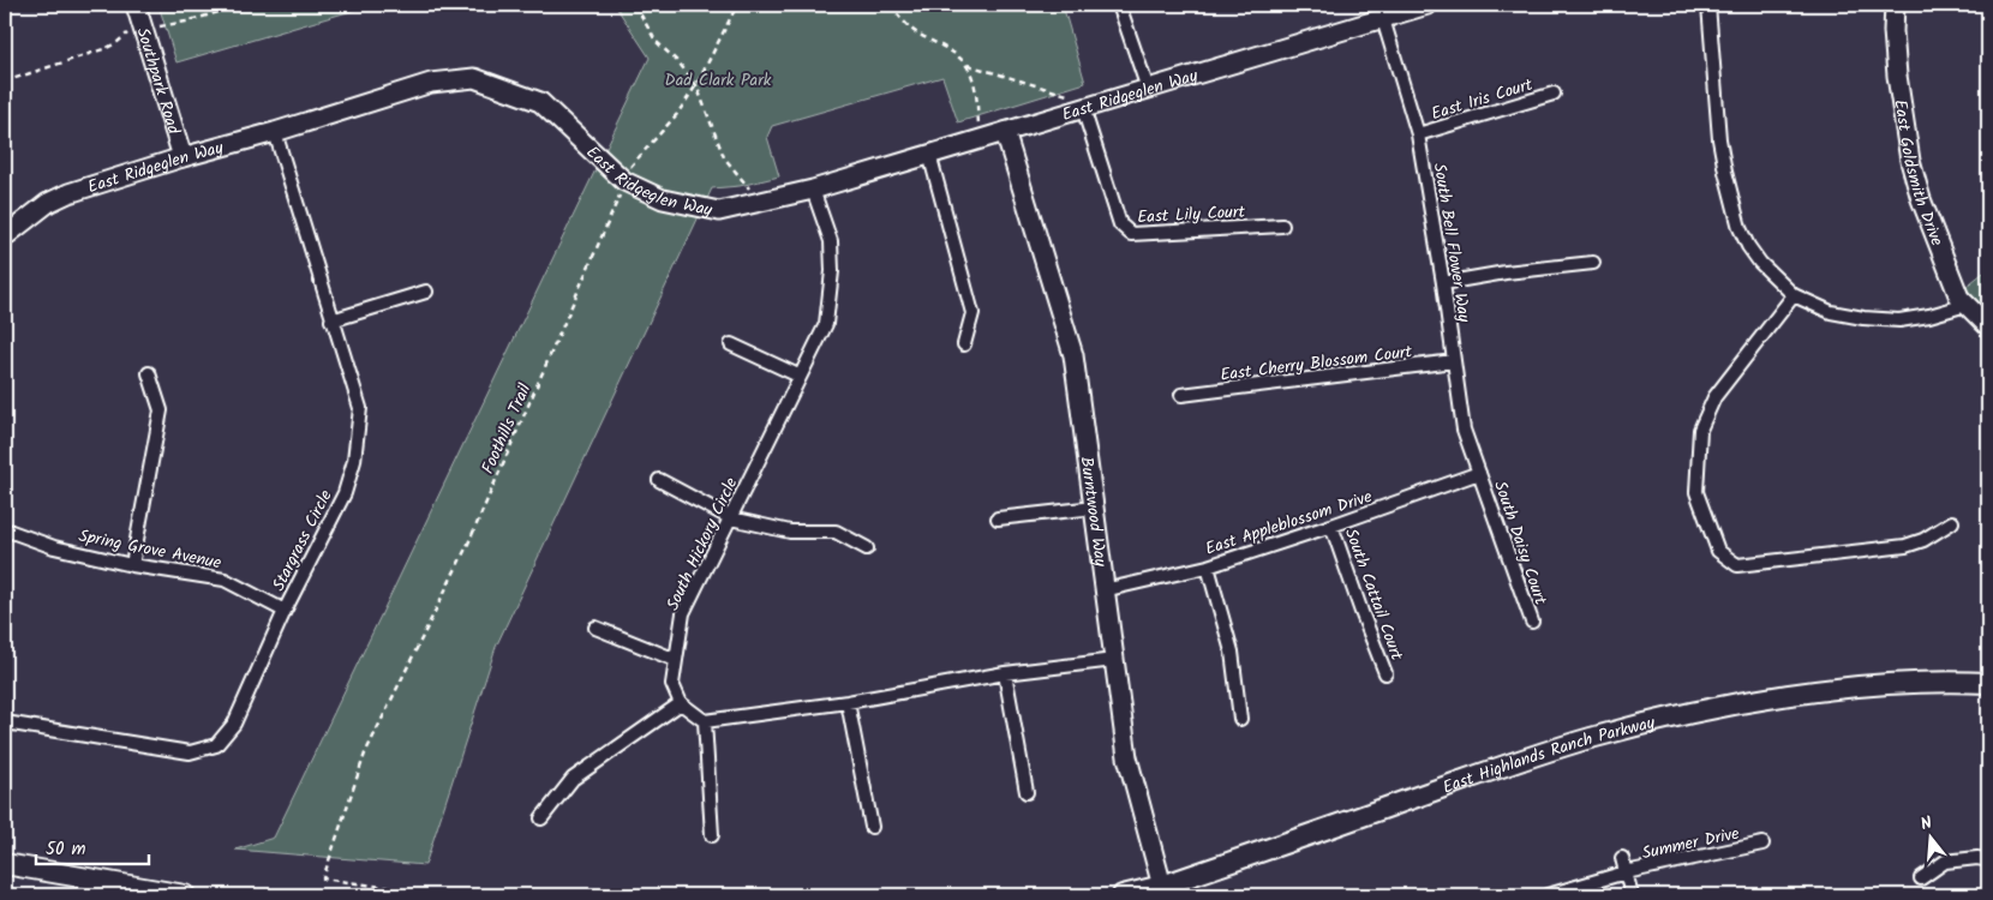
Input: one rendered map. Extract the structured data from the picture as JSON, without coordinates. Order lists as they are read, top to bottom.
{
  "streets": {
    "main road": ["East Highlands Ranch Parkway"],
    "street": [
      "Southpark Road",
      "East Ridgeglen Way",
      "East Iris Court",
      "East Goldsmith Drive",
      "East Lily Court",
      "South Bell Flower Way",
      "East Cherry Blossom Court",
      "Burntwood Way",
      "East Appleblossom Drive",
      "Stargrass Circle",
      "South Daisy Court",
      "South Hickory Circle",
      "Spring Grove Avenue",
      "South Cattail Court",
      "Summer Drive"
    ],
    "path": ["Foothills Trail"]
  },
  "crossings": [
    ["Southpark Road", "East Ridgeglen Way"],
    ["East Ridgeglen Way", "East Lily Court"],
    ["East Ridgeglen Way", "South Bell Flower Way"],
    ["East Ridgeglen Way", "Foothills Trail"],
    ["East Ridgeglen Way", "Burntwood Way"],
    ["East Ridgeglen Way", "Stargrass Circle"],
    ["East Ridgeglen Way", "South Hickory Circle"],
    ["East Iris Court", "South Bell Flower Way"],
    ["South Bell Flower Way", "East Cherry Blossom Court"],
    ["South Bell Flower Way", "East Appleblossom Drive"],
    ["South Bell Flower Way", "South Daisy Court"],
    ["Burntwood Way", "East Appleblossom Drive"],
    ["Burntwood Way", "East Highlands Ranch Parkway"],
    ["East Appleblossom Drive", "South Daisy Court"],
    ["East Appleblossom Drive", "South Cattail Court"],
    ["Stargrass Circle", "Spring Grove Avenue"]
  ],
  "parks": ["Dad Clark Park"],
  "scale_bar": "50 m",
  "north": "top"
}
